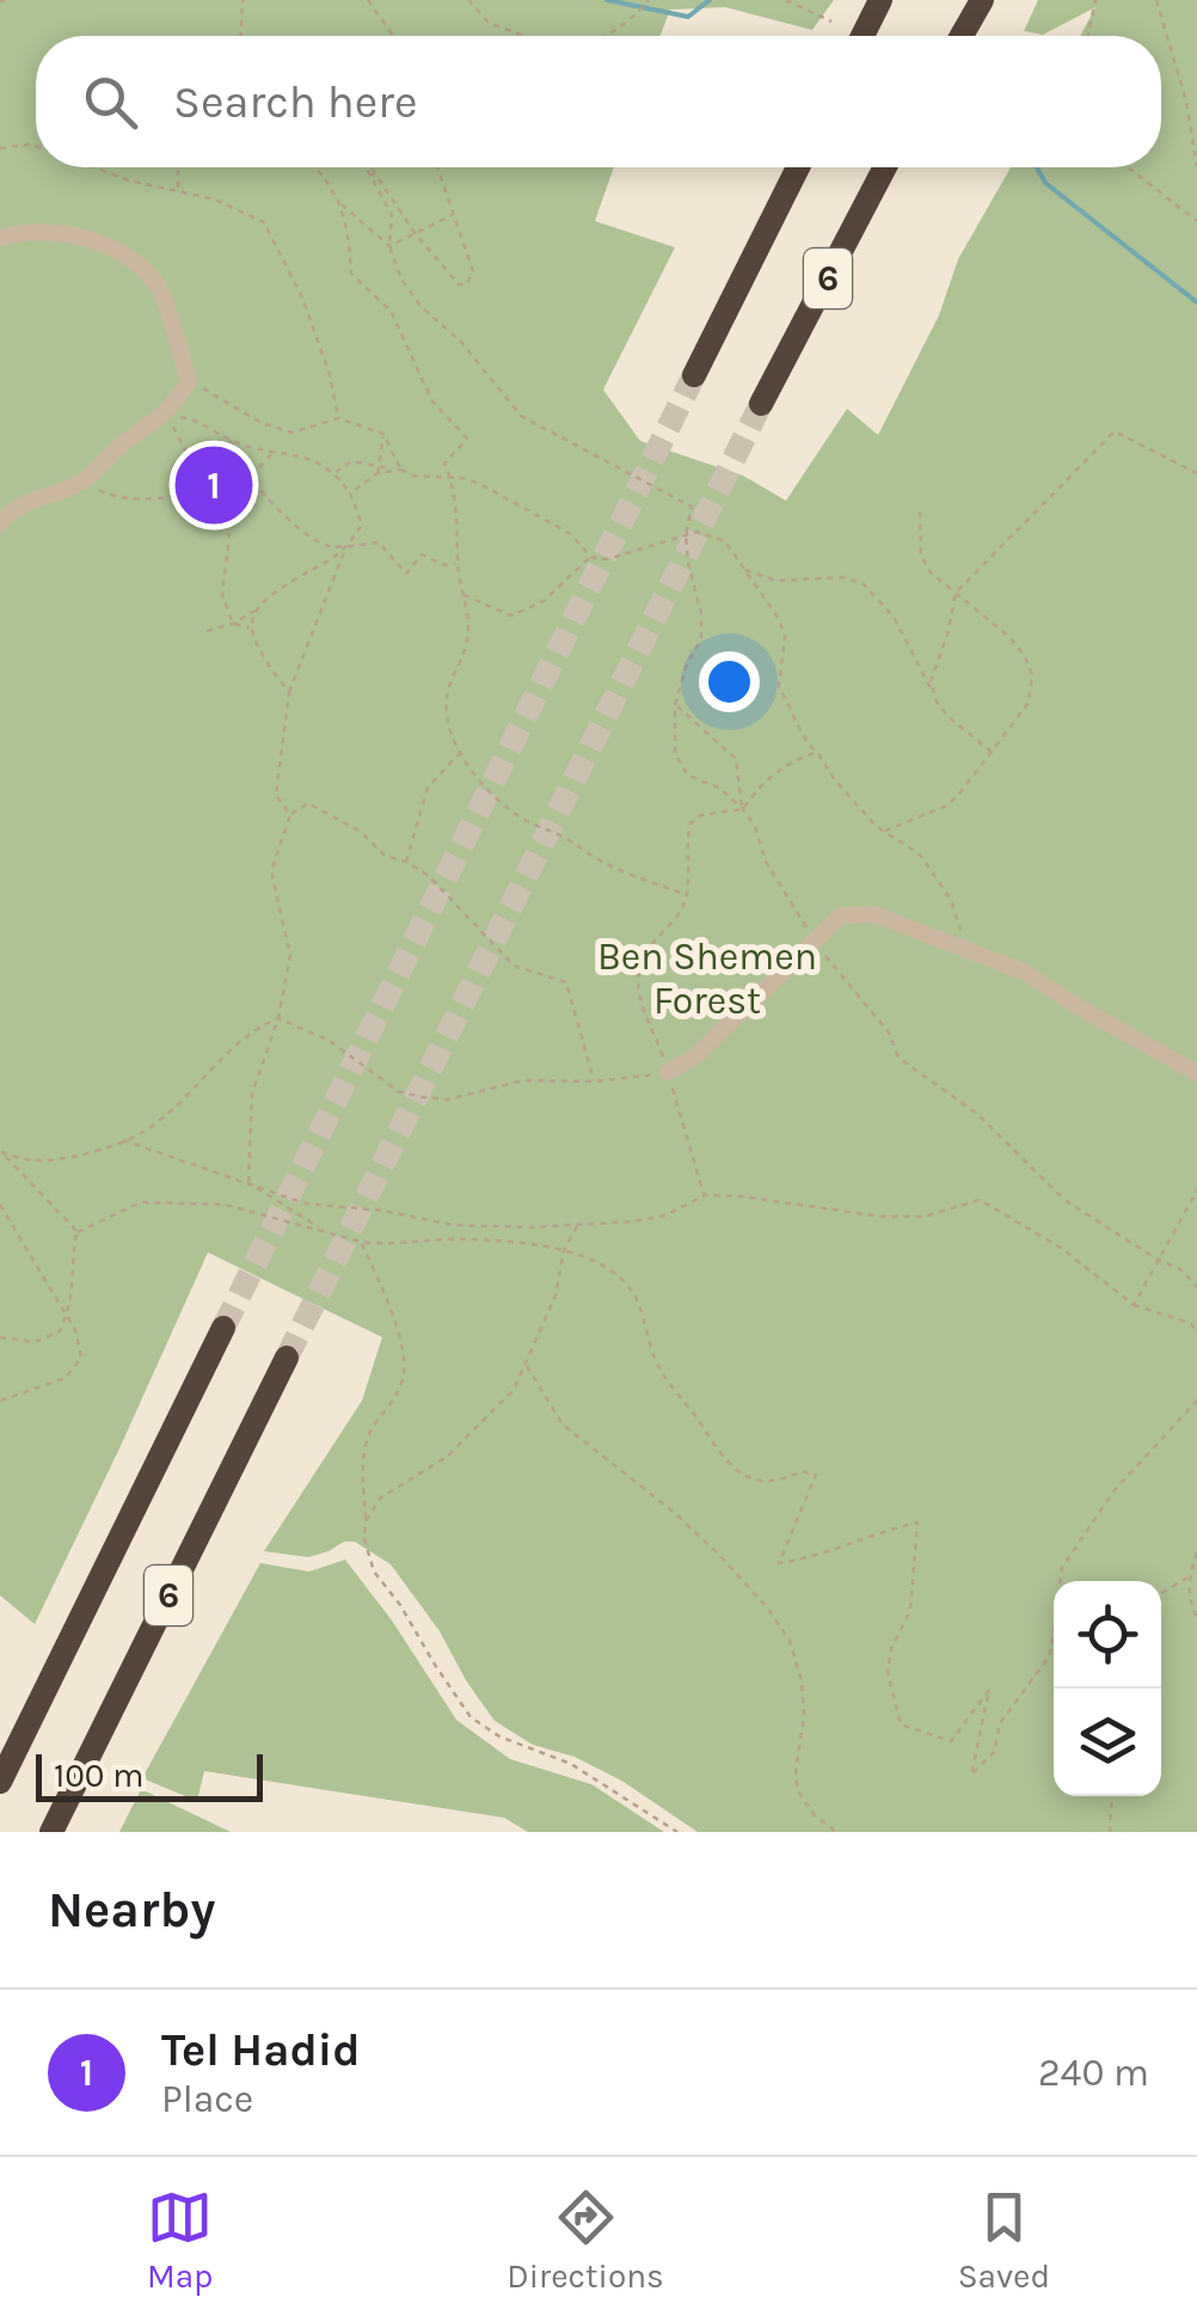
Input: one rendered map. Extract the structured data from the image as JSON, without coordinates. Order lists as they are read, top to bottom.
{
  "streets": {
    "highway": ["6"]
  },
  "parks": ["Ben Shemen Forest"],
  "scale_bar": "100 m",
  "page": {
    "search": "Search here",
    "pins": "1",
    "scale": "100 m",
    "heading": "Nearby",
    "list": [
      {
        "mark": "1",
        "name": "Tel Hadid",
        "note": "Place",
        "value": "240 m"
      }
    ],
    "nav": ["Map", "Directions", "Saved"]
  }
}
